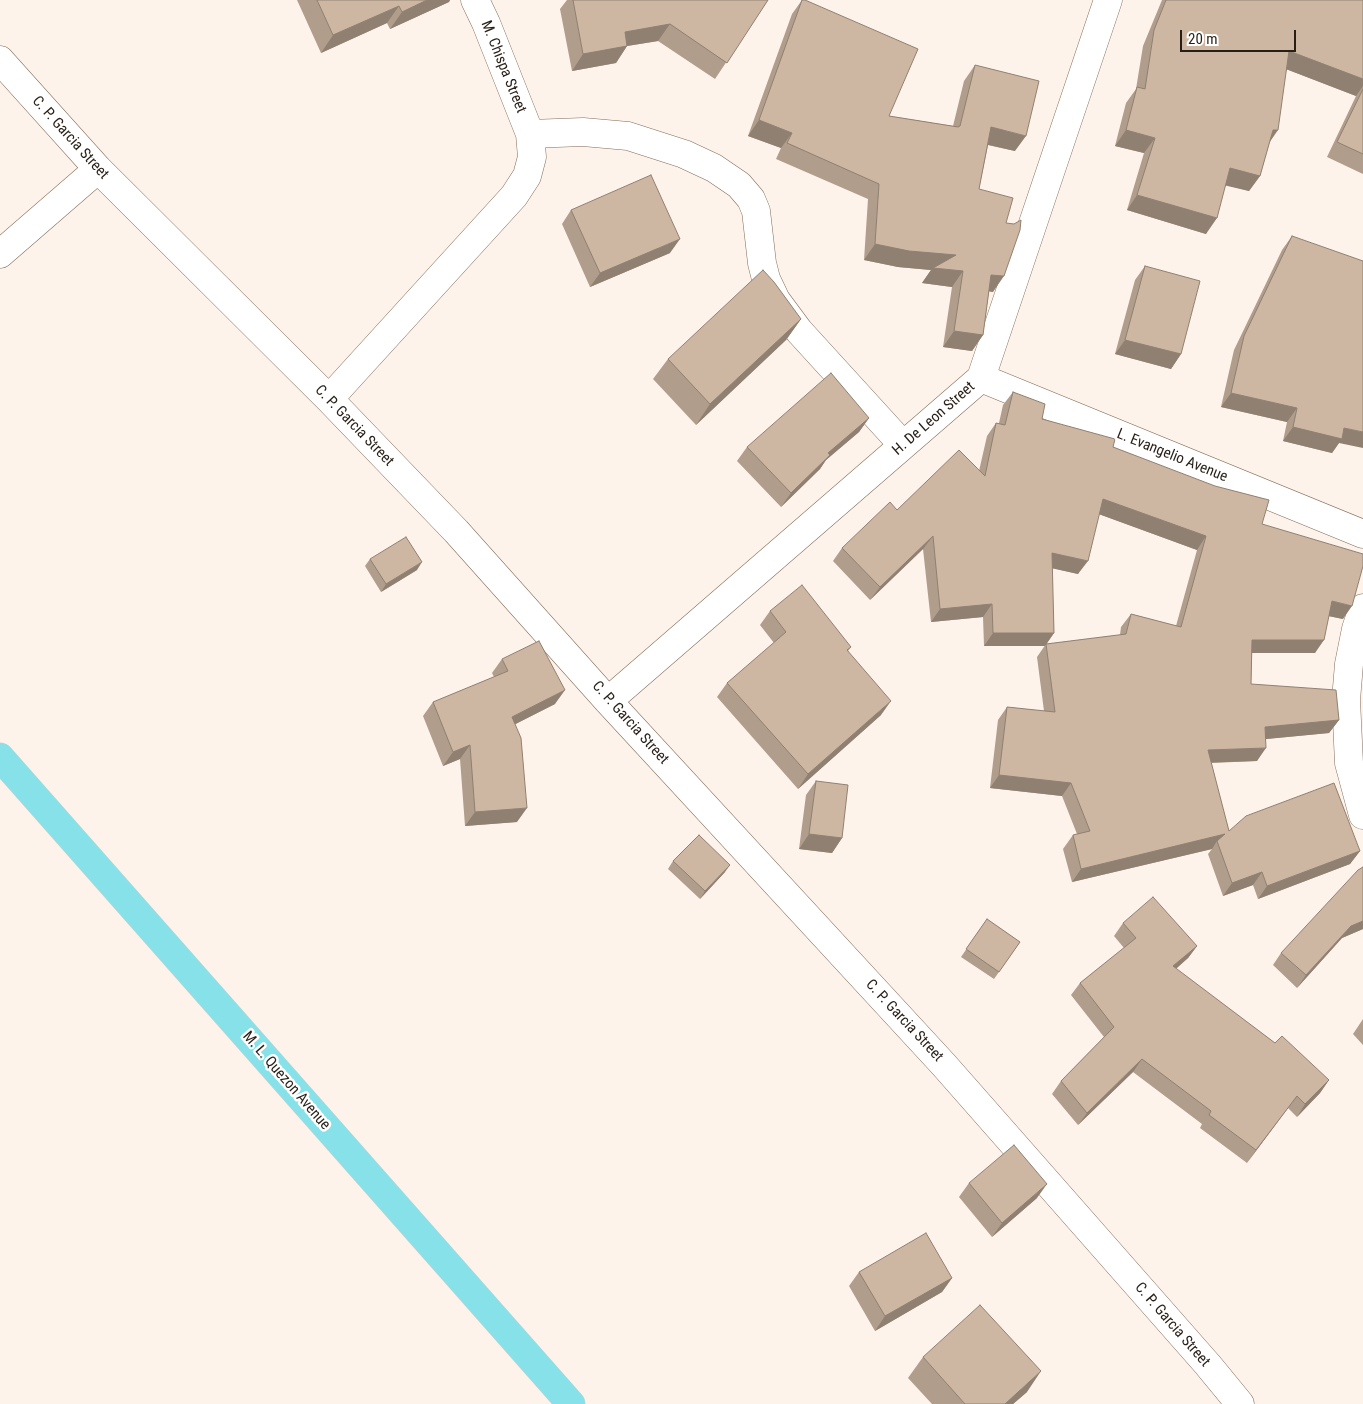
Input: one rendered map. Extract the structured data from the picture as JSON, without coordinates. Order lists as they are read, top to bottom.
{
  "streets": {
    "main road": ["M. L. Quezon Avenue"],
    "street": [
      "M. Chispa Street",
      "C. P. Garcia Street",
      "H. De Leon Street",
      "L. Evangelio Avenue"
    ]
  },
  "crossings": [
    ["M. Chispa Street", "C. P. Garcia Street"],
    ["C. P. Garcia Street", "H. De Leon Street"],
    ["H. De Leon Street", "L. Evangelio Avenue"]
  ],
  "scale_bar": "20 m"
}
